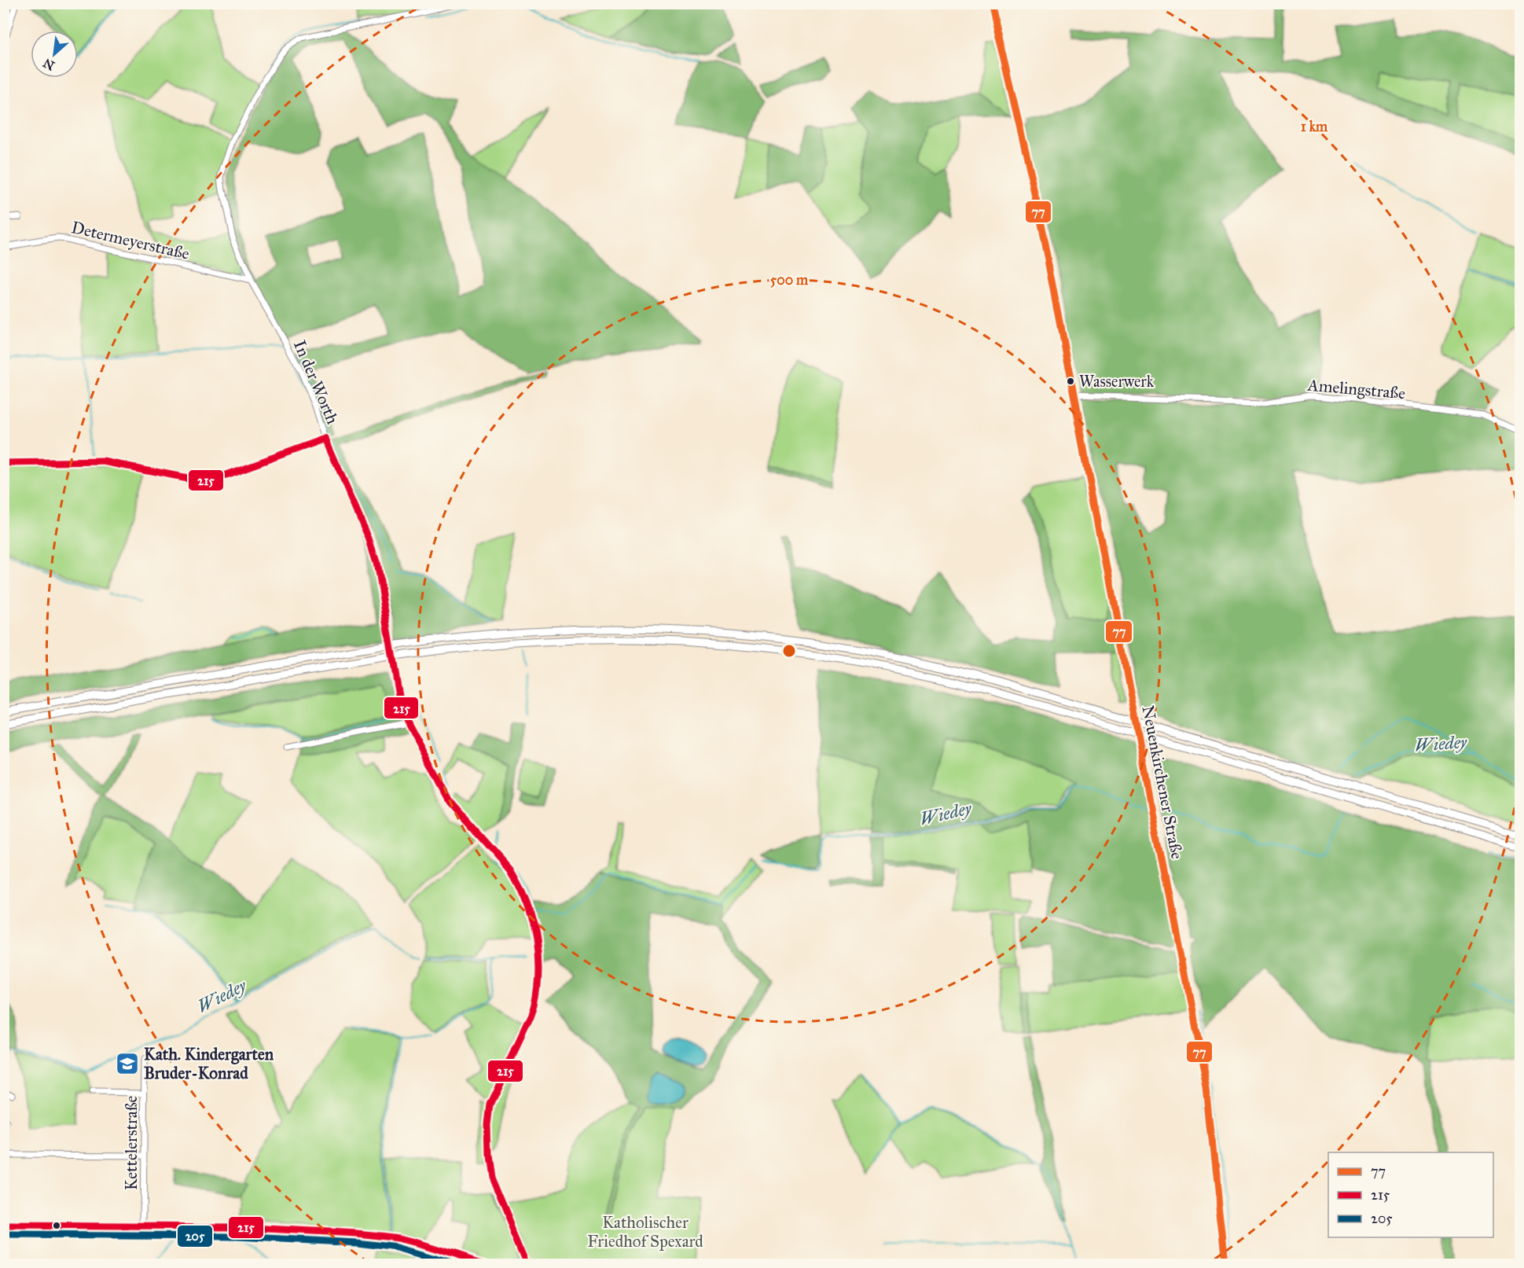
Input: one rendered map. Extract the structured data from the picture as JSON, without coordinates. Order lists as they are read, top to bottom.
{
  "streets": {
    "main road": ["Neuenkirchener Straße"],
    "street": [
      "Determeyerstraße",
      "In der Worth",
      "Amelingstraße",
      "Kettelerstraße"
    ]
  },
  "crossings": [
    ["Determeyerstraße", "In der Worth"],
    ["Amelingstraße", "Neuenkirchener Straße"]
  ],
  "water": ["Wiedey"],
  "parks": ["Katholischer Friedhof Spexard"],
  "places": {
    "other": ["Wasserwerk"],
    "school or university": ["Kath. Kindergarten Bruder-Konrad"]
  },
  "lines": ["transit line 77", "transit line 215", "transit line 205"],
  "legend": ["77", "215", "205"],
  "north": "bottom left",
  "rings": ["1 km", "500 m"]
}
